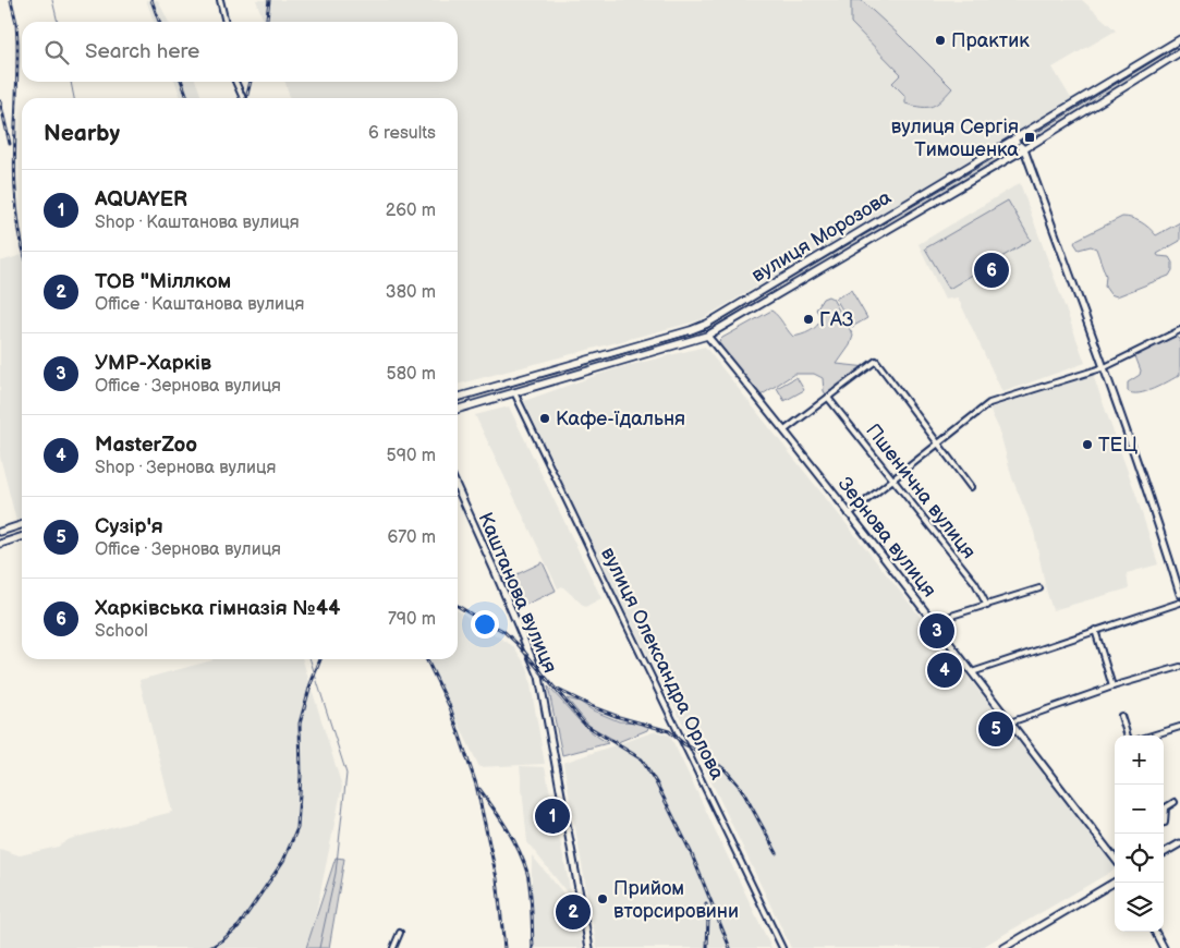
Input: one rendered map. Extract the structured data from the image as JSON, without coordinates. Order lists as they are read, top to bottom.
{
  "streets": {
    "main road": ["вулиця Морозова"],
    "street": [
      "Пшенична вулиця",
      "Зернова вулиця",
      "Каштанова вулиця",
      "вулиця Олександра Орлова"
    ]
  },
  "crossings": [
    ["вулиця Морозова", "Зернова вулиця"],
    ["вулиця Морозова", "вулиця Олександра Орлова"]
  ],
  "places": {
    "other": [
      "Практик",
      "ГАЗ",
      "Кафе-їдальня",
      "ТЕЦ",
      "Прийом вторсировини"
    ],
    "transit": ["вулиця Сергія Тимошенка"]
  },
  "page": {
    "search": "Search here",
    "heading": ["Nearby", "6 results"],
    "list": [
      {
        "mark": "1",
        "name": "AQUAYER",
        "note": "Shop · Каштанова вулиця",
        "value": "260 m"
      },
      {
        "mark": "2",
        "name": "ТОВ \"Міллком",
        "note": "Office · Каштанова вулиця",
        "value": "380 m"
      },
      {
        "mark": "3",
        "name": "УМР-Харків",
        "note": "Office · Зернова вулиця",
        "value": "580 m"
      },
      {
        "mark": "4",
        "name": "MasterZoo",
        "note": "Shop · Зернова вулиця",
        "value": "590 m"
      },
      {
        "mark": "5",
        "name": "Сузір'я",
        "note": "Office · Зернова вулиця",
        "value": "670 m"
      },
      {
        "mark": "6",
        "name": "Харківська гімназія №44",
        "note": "School",
        "value": "790 m"
      }
    ],
    "pins": [
      "6",
      "3",
      "4",
      "5",
      "1",
      "2"
    ],
    "map_buttons": ["+", "−"]
  }
}
